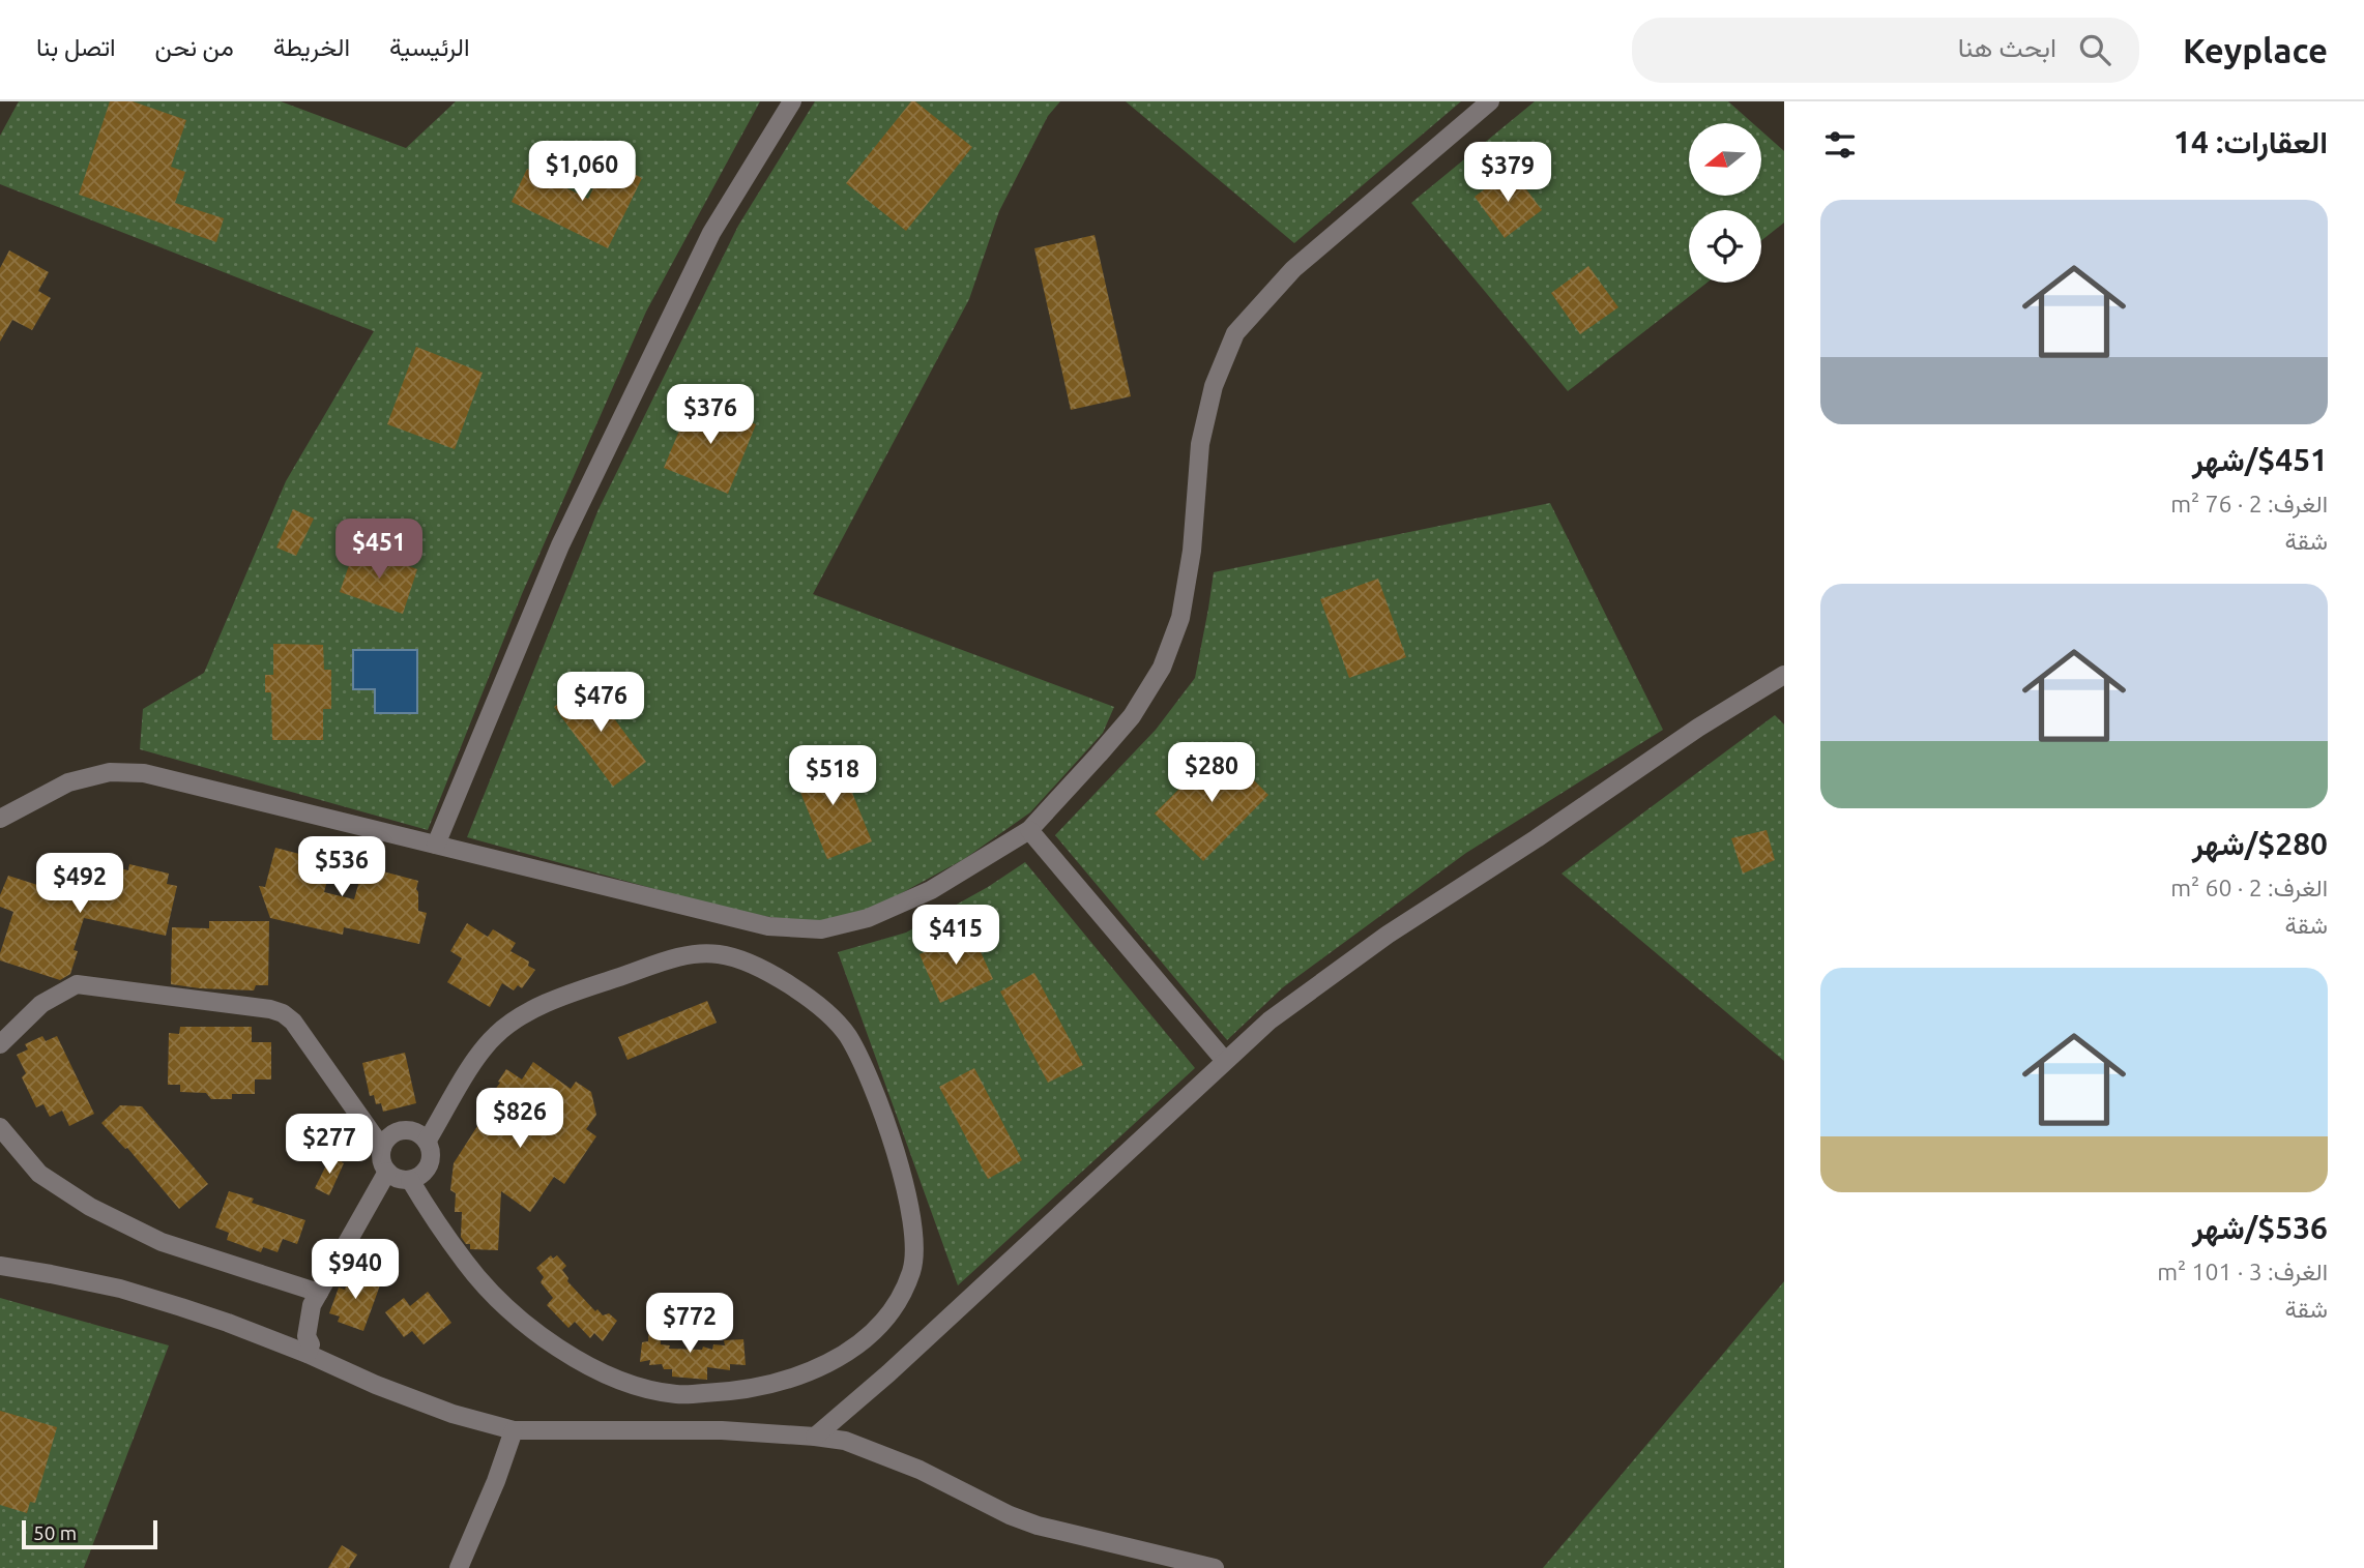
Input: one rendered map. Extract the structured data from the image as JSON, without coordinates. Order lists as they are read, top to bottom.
{
  "scale_bar": "50 m",
  "north": "left",
  "page": {
    "header": "Keyplace",
    "search": "ابحث هنا",
    "nav": [
      "الرئيسية",
      "الخريطة",
      "من نحن",
      "اتصل بنا"
    ],
    "heading": "العقارات: 14",
    "price": [
      "$1,060",
      "$379",
      "$376",
      "$451",
      "$476",
      "$280",
      "$518",
      "$536",
      "$492",
      "$415",
      "$826",
      "$277",
      "$940",
      "$772"
    ],
    "list": [
      {
        "name": "$451/شهر",
        "note": "الغرف: 2 · 76 m² · شقة"
      },
      {
        "name": "$280/شهر",
        "note": "الغرف: 2 · 60 m² · شقة"
      },
      {
        "name": "$536/شهر",
        "note": "الغرف: 3 · 101 m² · شقة"
      }
    ],
    "scale": "50 m"
  }
}
